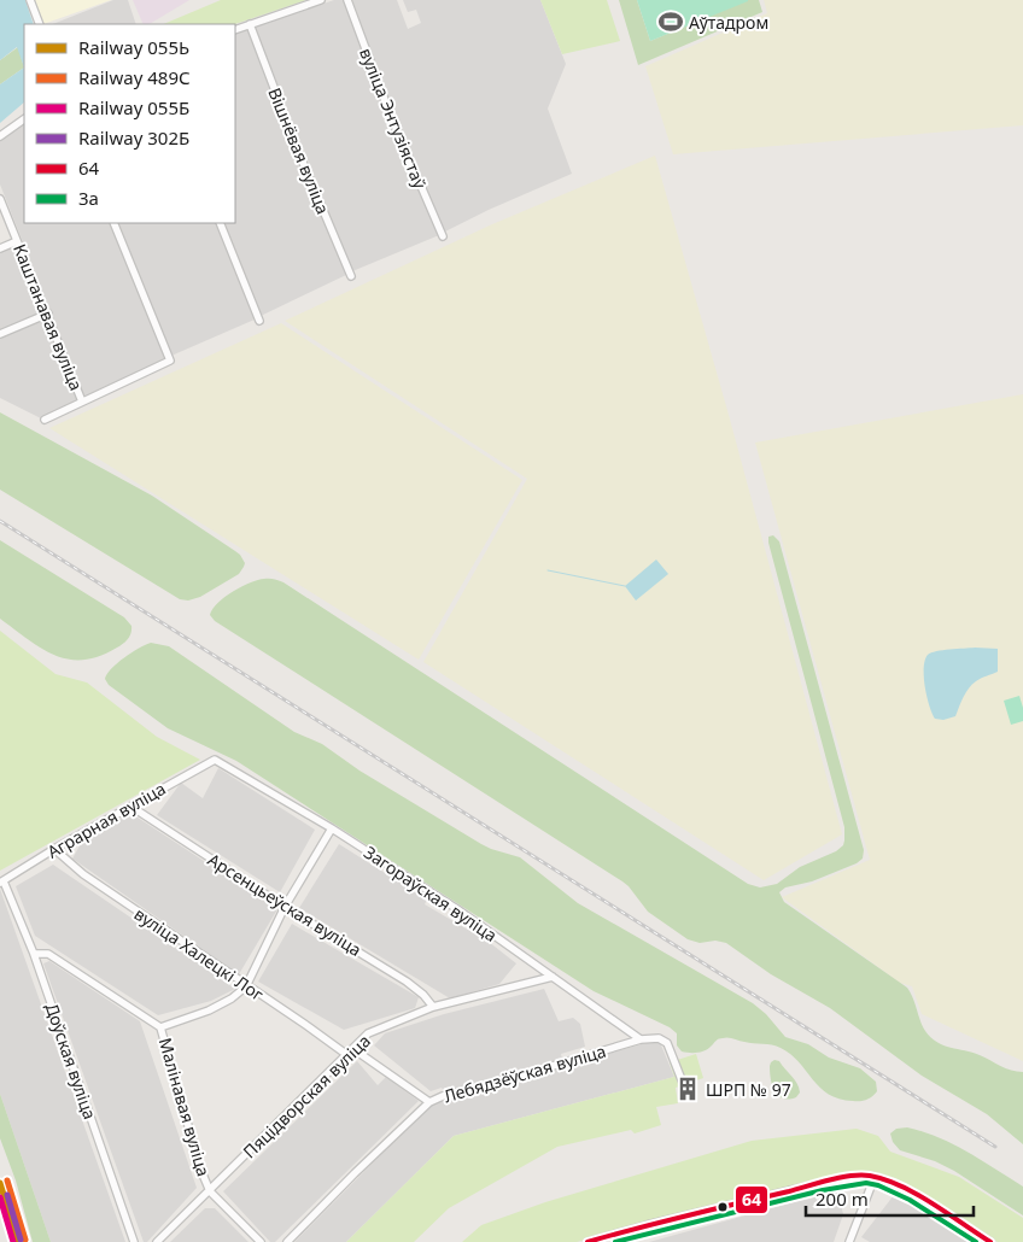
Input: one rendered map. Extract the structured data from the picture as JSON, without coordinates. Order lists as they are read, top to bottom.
{
  "streets": {
    "street": [
      "вуліца Энтузіястаў",
      "Вішнёвая вуліца",
      "Каштанавая вуліца",
      "Аграрная вуліца",
      "Загораўская вуліца",
      "Арсенцьеўская вуліца",
      "вуліца Халецкі Лог",
      "Доўская вуліца",
      "Лебядзёўская вуліца",
      "Пяцідворская вуліца",
      "Малінавая вуліца"
    ]
  },
  "crossings": [
    ["Аграрная вуліца", "Загораўская вуліца"],
    ["Аграрная вуліца", "Арсенцьеўская вуліца"],
    ["Аграрная вуліца", "вуліца Халецкі Лог"],
    ["Аграрная вуліца", "Доўская вуліца"],
    ["Загораўская вуліца", "Лебядзёўская вуліца"],
    ["Загораўская вуліца", "Пяцідворская вуліца"],
    ["Арсенцьеўская вуліца", "Пяцідворская вуліца"],
    ["вуліца Халецкі Лог", "Пяцідворская вуліца"],
    ["Доўская вуліца", "Малінавая вуліца"],
    ["Пяцідворская вуліца", "Малінавая вуліца"]
  ],
  "places": {
    "sports": ["Аўтадром"],
    "building": ["ШРП № 97"]
  },
  "lines": [
    "transit line 64",
    "rail line 489С",
    "rail line 055Ь",
    "transit line 3а",
    "rail line 302Б",
    "rail line 055Б"
  ],
  "legend": [
    "Railway 055Ь",
    "Railway 489С",
    "Railway 055Б",
    "Railway 302Б",
    "64",
    "3а"
  ],
  "scale_bar": "200 m"
}
